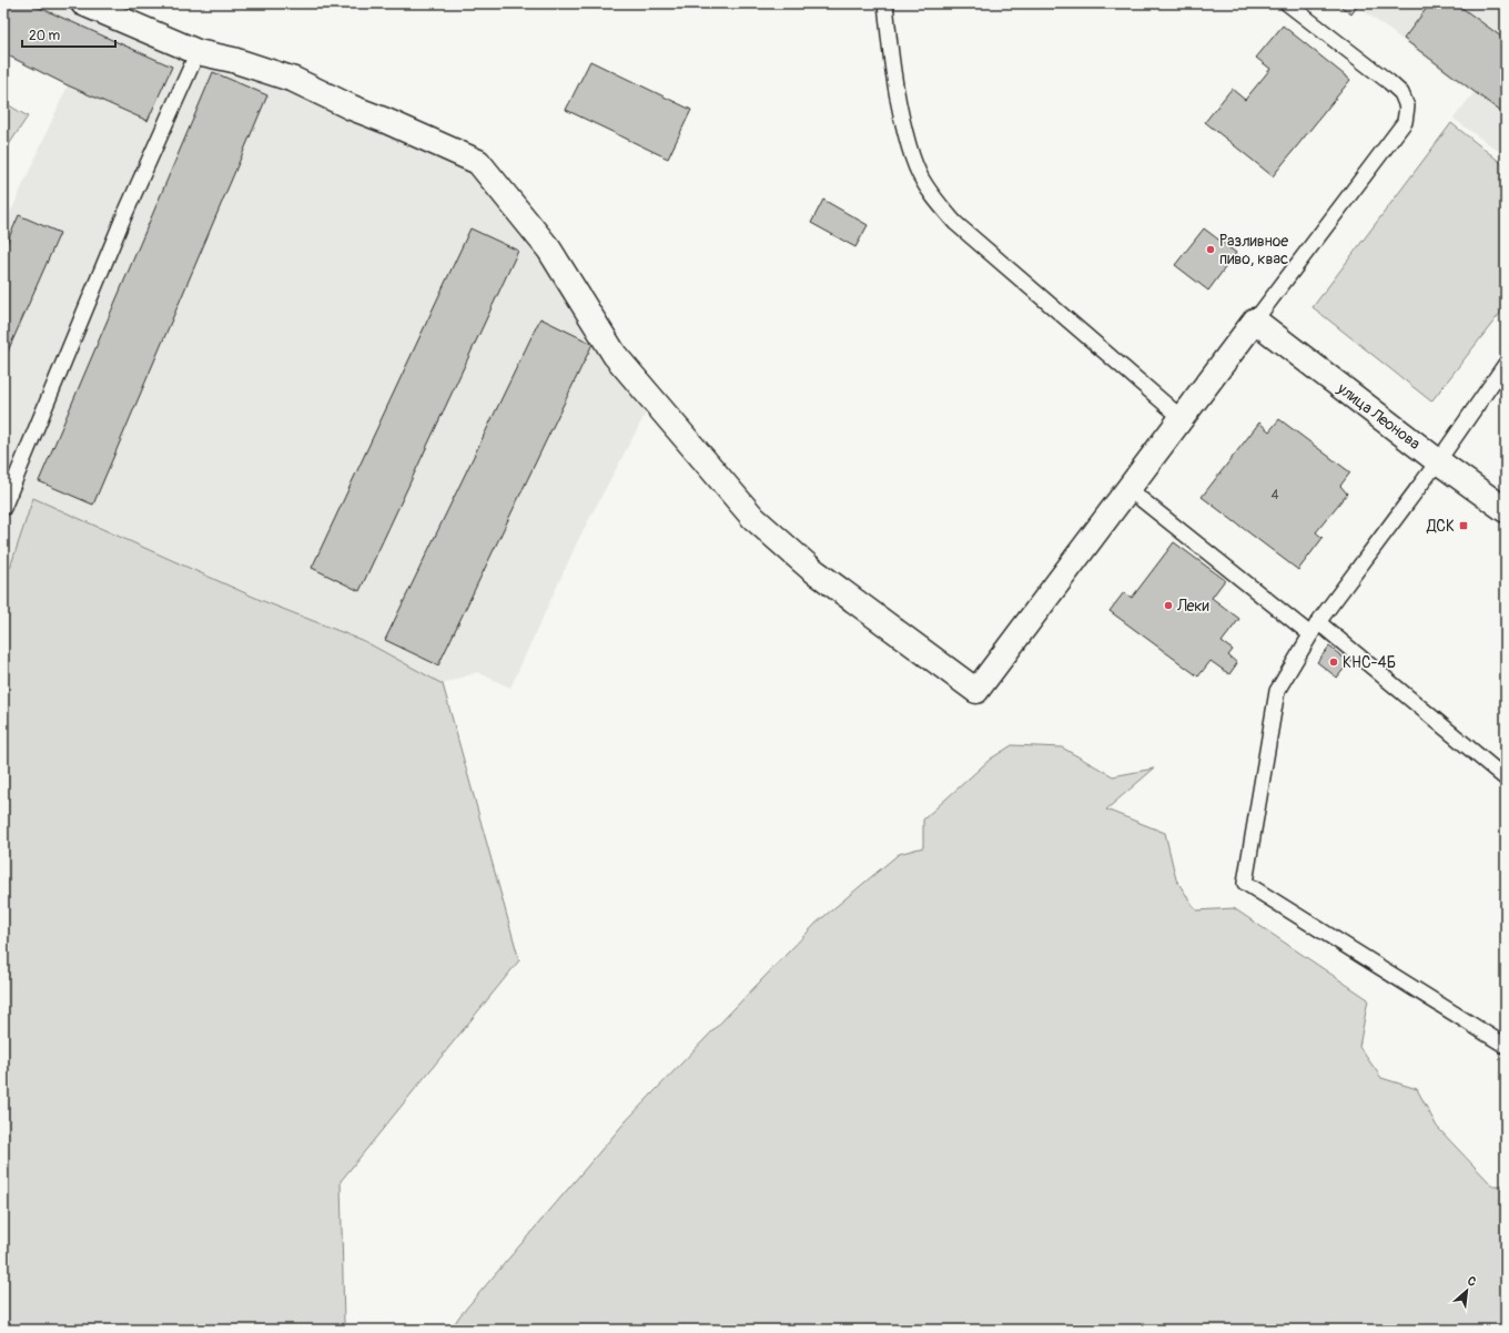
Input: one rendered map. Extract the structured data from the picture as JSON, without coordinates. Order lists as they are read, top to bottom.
{
  "streets": {
    "street": ["улица Леонова"]
  },
  "places": {
    "other": ["Разливное пиво, квас", "Леки", "КНС-4Б"],
    "transit": ["ДСК"]
  },
  "house_numbers": ["4"],
  "scale_bar": "20 m",
  "north": "top right"
}
